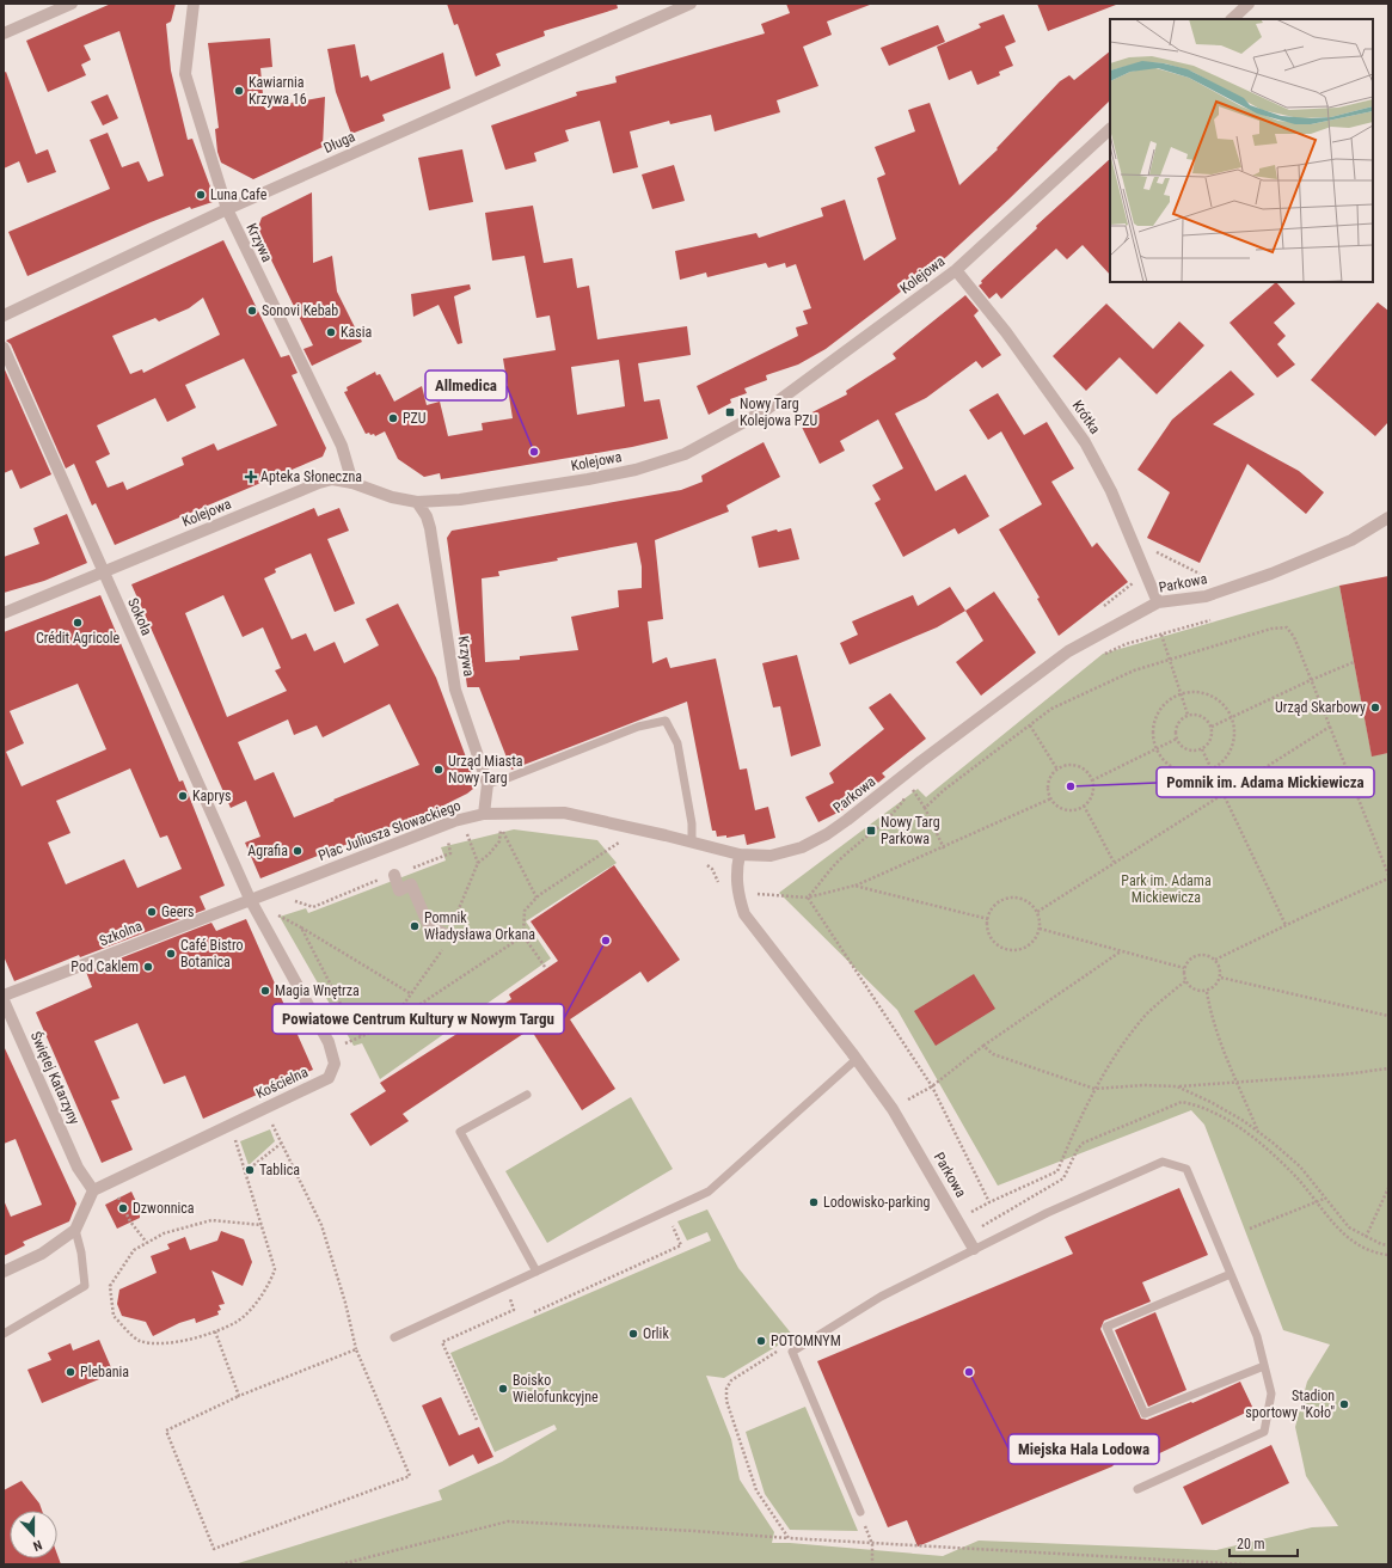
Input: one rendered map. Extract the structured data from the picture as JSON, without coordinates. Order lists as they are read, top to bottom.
{
  "streets": {
    "street": [
      "Długa",
      "Krzywa",
      "Kolejowa",
      "Krótka",
      "Parkowa",
      "Sokoła",
      "Plac Juliusza Słowackiego",
      "Szkolna",
      "Świętej Katarzyny",
      "Kościelna"
    ]
  },
  "crossings": [
    ["Długa", "Krzywa"],
    ["Krzywa", "Kolejowa"],
    ["Krzywa", "Plac Juliusza Słowackiego"],
    ["Kolejowa", "Krótka"],
    ["Kolejowa", "Sokoła"],
    ["Krótka", "Parkowa"],
    ["Parkowa", "Plac Juliusza Słowackiego"],
    ["Sokoła", "Plac Juliusza Słowackiego"],
    ["Sokoła", "Szkolna"],
    ["Sokoła", "Kościelna"],
    ["Plac Juliusza Słowackiego", "Szkolna"],
    ["Plac Juliusza Słowackiego", "Kościelna"],
    ["Szkolna", "Kościelna"],
    ["Świętej Katarzyny", "Kościelna"]
  ],
  "parks": ["Park im. Adama Mickiewicza"],
  "places": {
    "other": [
      "Kawiarnia Krzywa 16",
      "Luna Cafe",
      "Sonovi Kebab",
      "Kasia",
      "PZU",
      "Allmedica",
      "Crédit Agricole",
      "Urząd Skarbowy",
      "Urząd Miasta Nowy Targ",
      "Pomnik im. Adama Mickiewicza",
      "Kaprys",
      "Agrafia",
      "Geers",
      "Pomnik Władysława Orkana",
      "Powiatowe Centrum Kultury w Nowym Targu",
      "Café Bistro Botanica",
      "Pod Caklem",
      "Magia Wnętrza",
      "Tablica",
      "Lodowisko-parking",
      "Dzwonnica",
      "Orlik",
      "POTOMNYM",
      "Plebania",
      "Miejska Hala Lodowa",
      "Boisko Wielofunkcyjne",
      "Stadion sportowy \"Koło\""
    ],
    "transit": ["Nowy Targ Kolejowa PZU", "Nowy Targ Parkowa"],
    "health": ["Apteka Słoneczna"]
  },
  "scale_bar": "20 m",
  "north": "bottom"
}
